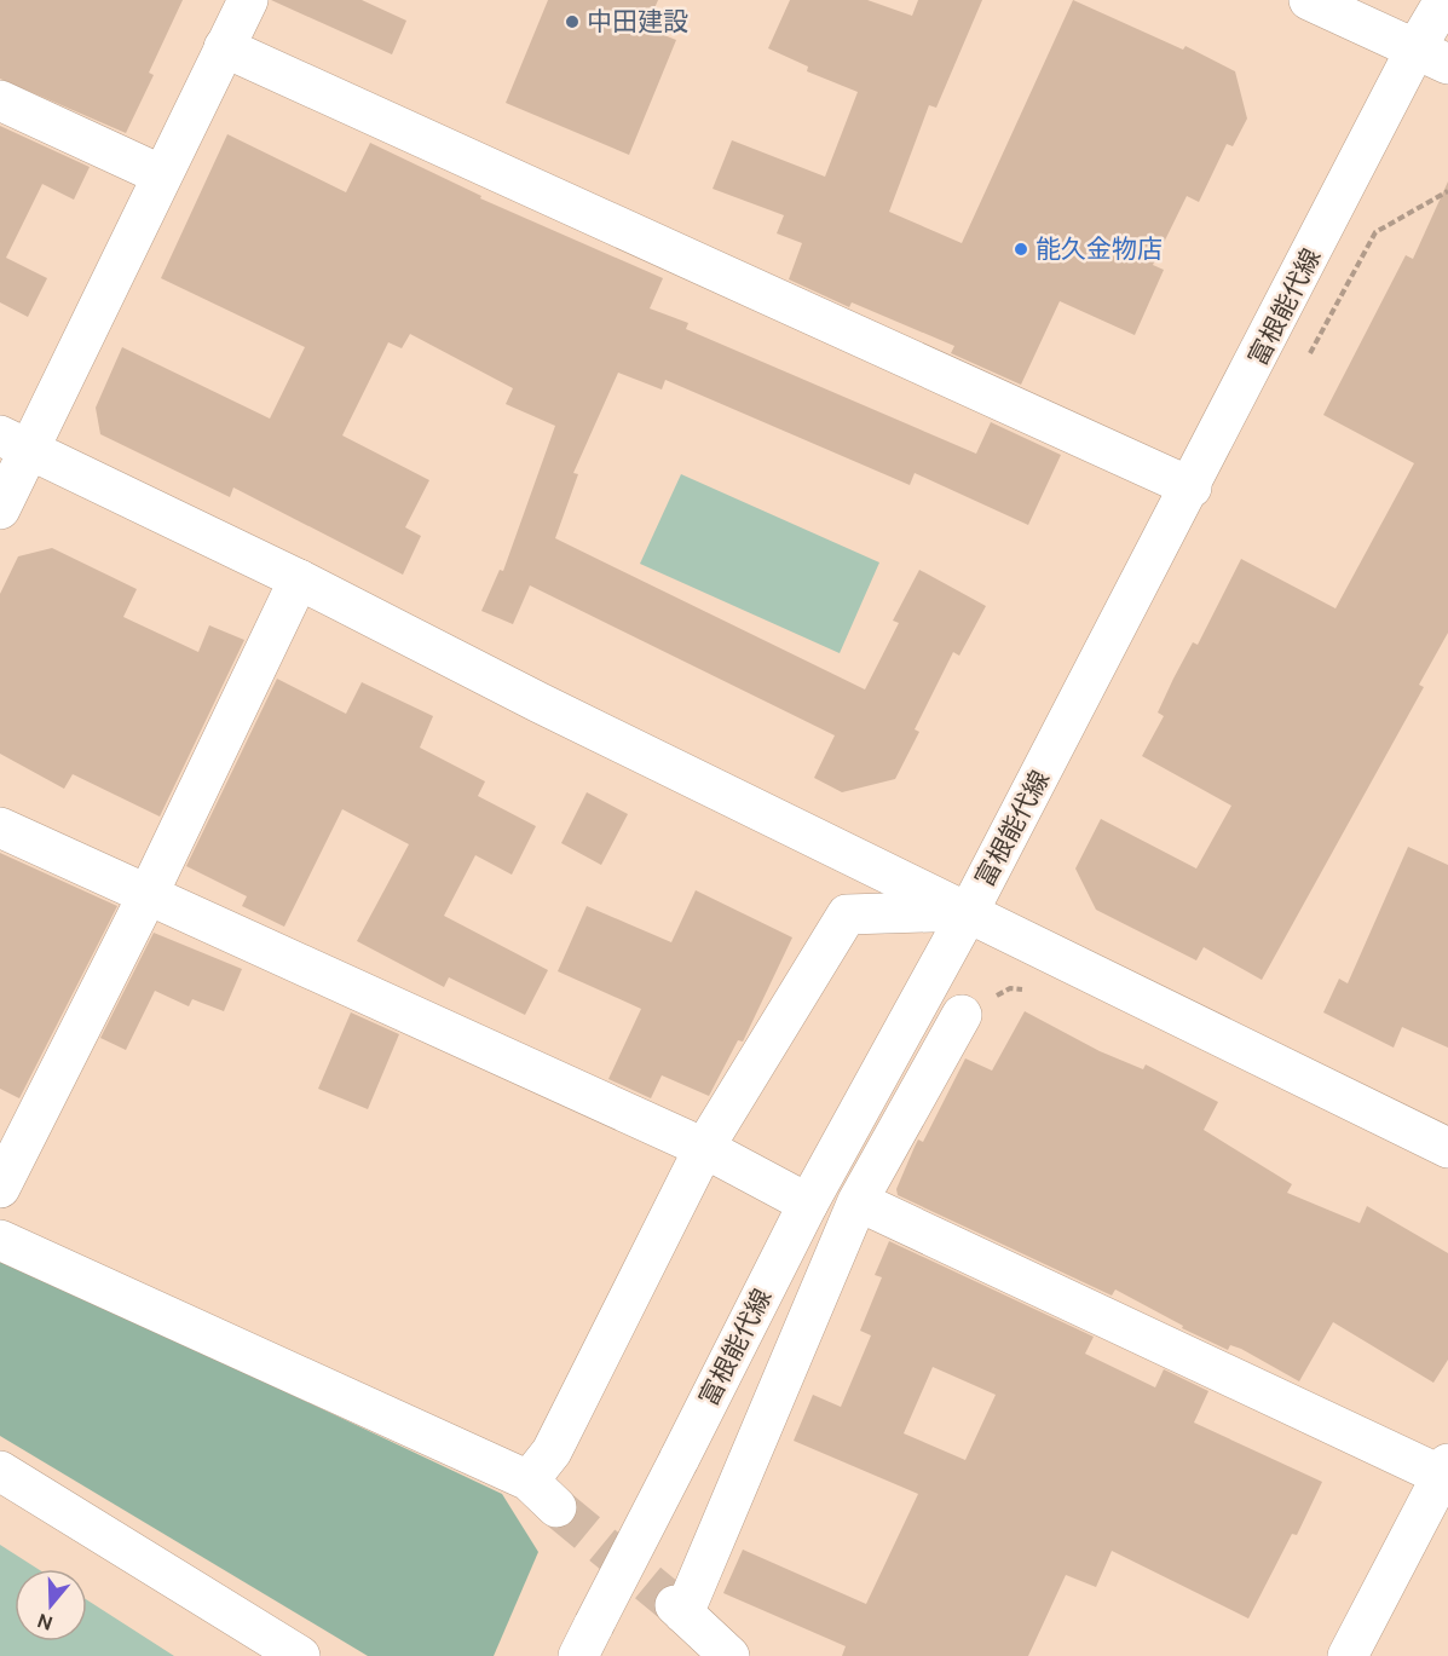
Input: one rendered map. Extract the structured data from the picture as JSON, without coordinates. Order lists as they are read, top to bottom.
{
  "streets": {
    "street": ["富根能代線"]
  },
  "places": ["中田建設", "能久金物店"],
  "north": "bottom"
}
